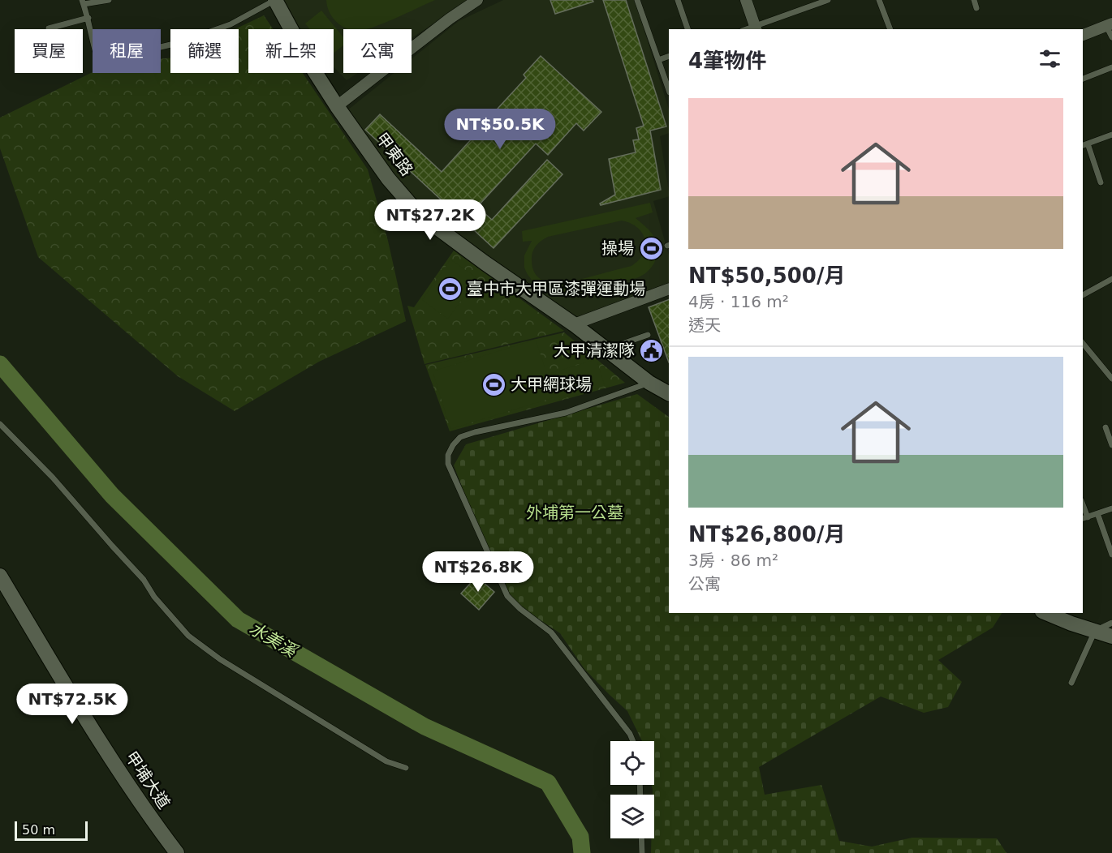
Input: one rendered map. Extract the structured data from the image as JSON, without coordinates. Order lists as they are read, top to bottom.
{
  "streets": {
    "street": ["甲東路", "甲埔大道"]
  },
  "water": ["水美溪"],
  "parks": ["外埔第一公墓"],
  "places": {
    "sports": ["操場", "臺中市大甲區漆彈運動場", "大甲網球場"],
    "public building": ["大甲清潔隊"]
  },
  "scale_bar": "50 m",
  "page": {
    "chip": [
      "買屋",
      "租屋",
      "篩選",
      "新上架",
      "公寓"
    ],
    "heading": "4筆物件",
    "list": [
      {
        "name": "NT$50,500/月",
        "note": "4房 · 116 m² · 透天"
      },
      {
        "name": "NT$26,800/月",
        "note": "3房 · 86 m² · 公寓"
      }
    ],
    "price": [
      "NT$50.5K",
      "NT$27.2K",
      "NT$26.8K",
      "NT$72.5K"
    ],
    "scale": "50 m"
  }
}
